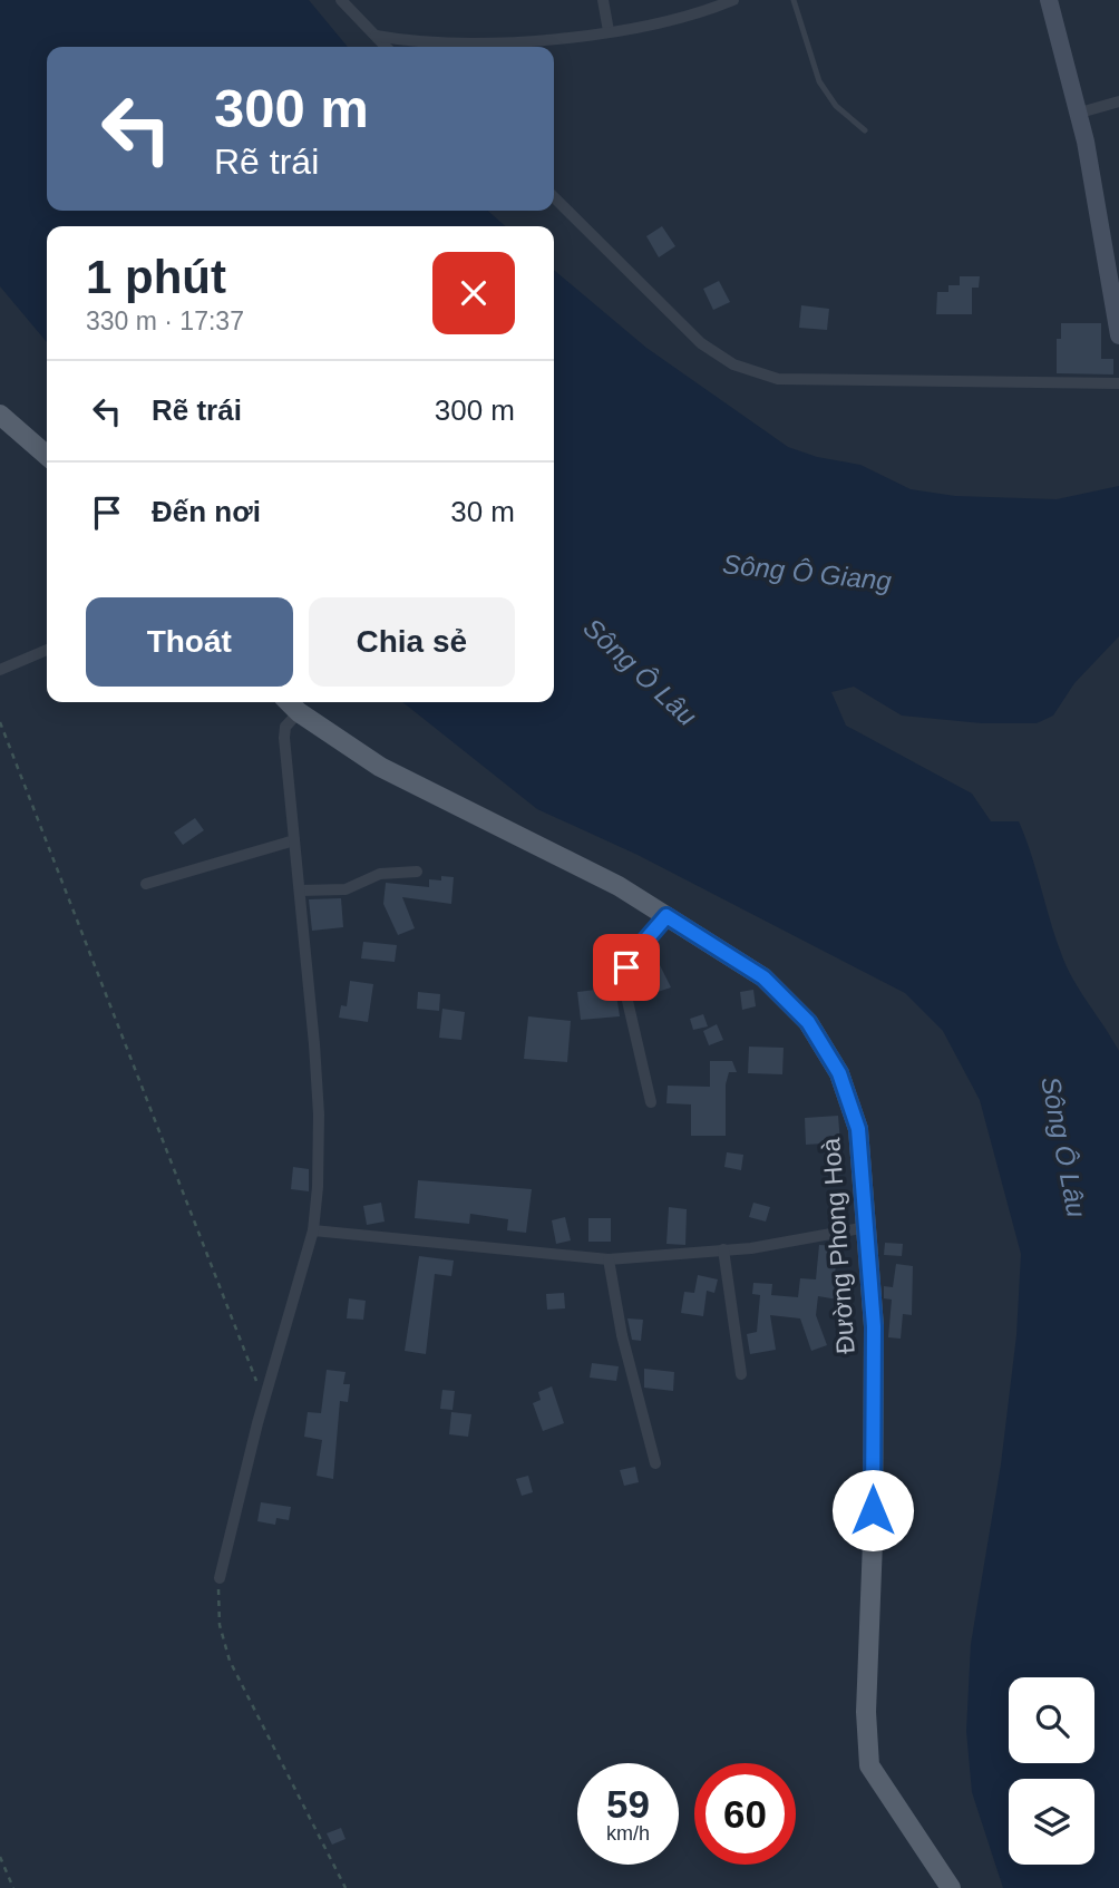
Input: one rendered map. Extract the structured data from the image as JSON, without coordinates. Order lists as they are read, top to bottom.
{
  "streets": {
    "main road": ["Đường Phong Hoà"]
  },
  "water": ["Sông Ô Giang", "Sông Ô Lâu"],
  "page": {
    "turn": ["300 m", "Rẽ trái"],
    "heading": ["1 phút", "330 m · 17:37"],
    "list": [
      {
        "name": "Rẽ trái",
        "value": "300 m"
      },
      {
        "name": "Đến nơi",
        "value": "30 m"
      }
    ],
    "buttons": ["Thoát", "Chia sẻ"],
    "speed": "59 km/h",
    "limit": "60"
  }
}
